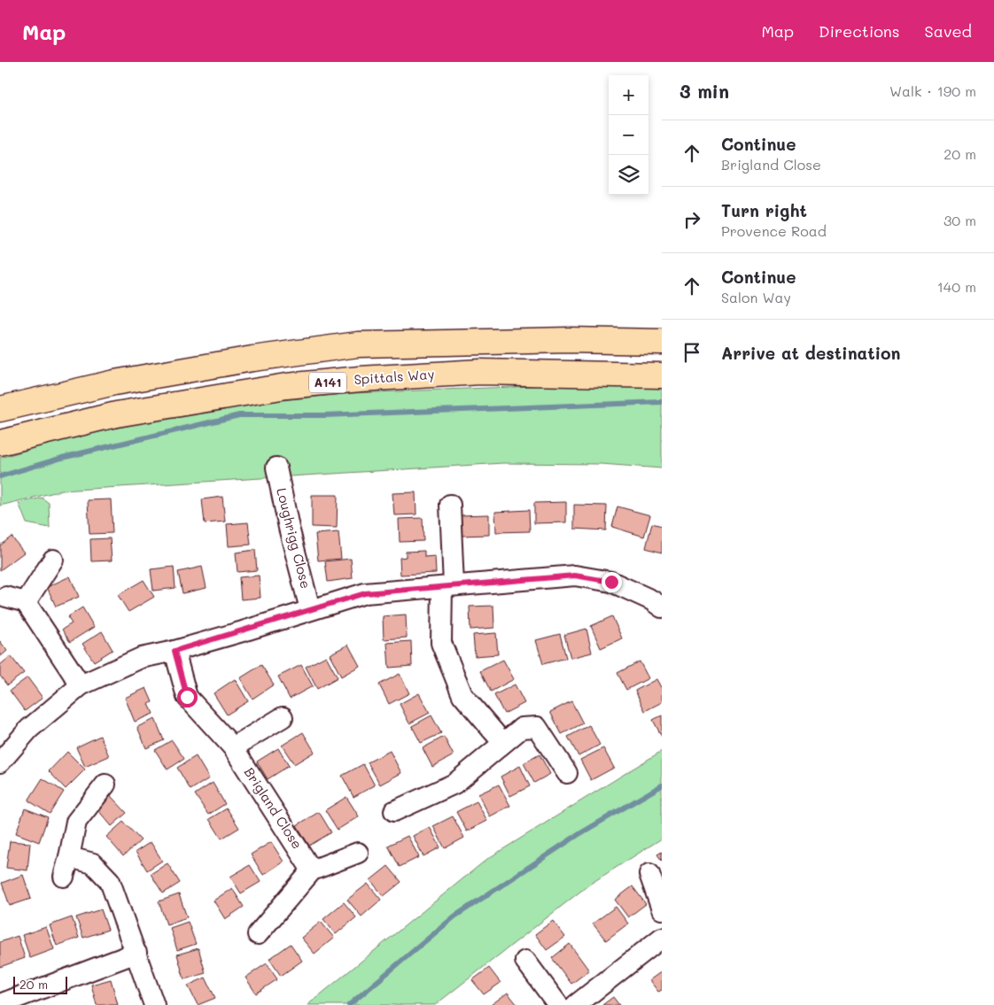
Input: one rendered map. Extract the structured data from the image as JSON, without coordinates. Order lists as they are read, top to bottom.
{
  "streets": {
    "highway": ["Spittals Way", "A141"],
    "street": ["Loughrigg Close", "Brigland Close"]
  },
  "scale_bar": "20 m",
  "page": {
    "header": "Map",
    "nav": ["Map", "Directions", "Saved"],
    "heading": ["3 min", "Walk · 190 m"],
    "map_buttons": ["+", "−"],
    "list": [
      ["Continue", "Brigland Close", "20 m"],
      ["Turn right", "Provence Road", "30 m"],
      ["Continue", "Salon Way", "140 m"],
      "Arrive at destination"
    ],
    "scale": "20 m"
  }
}
